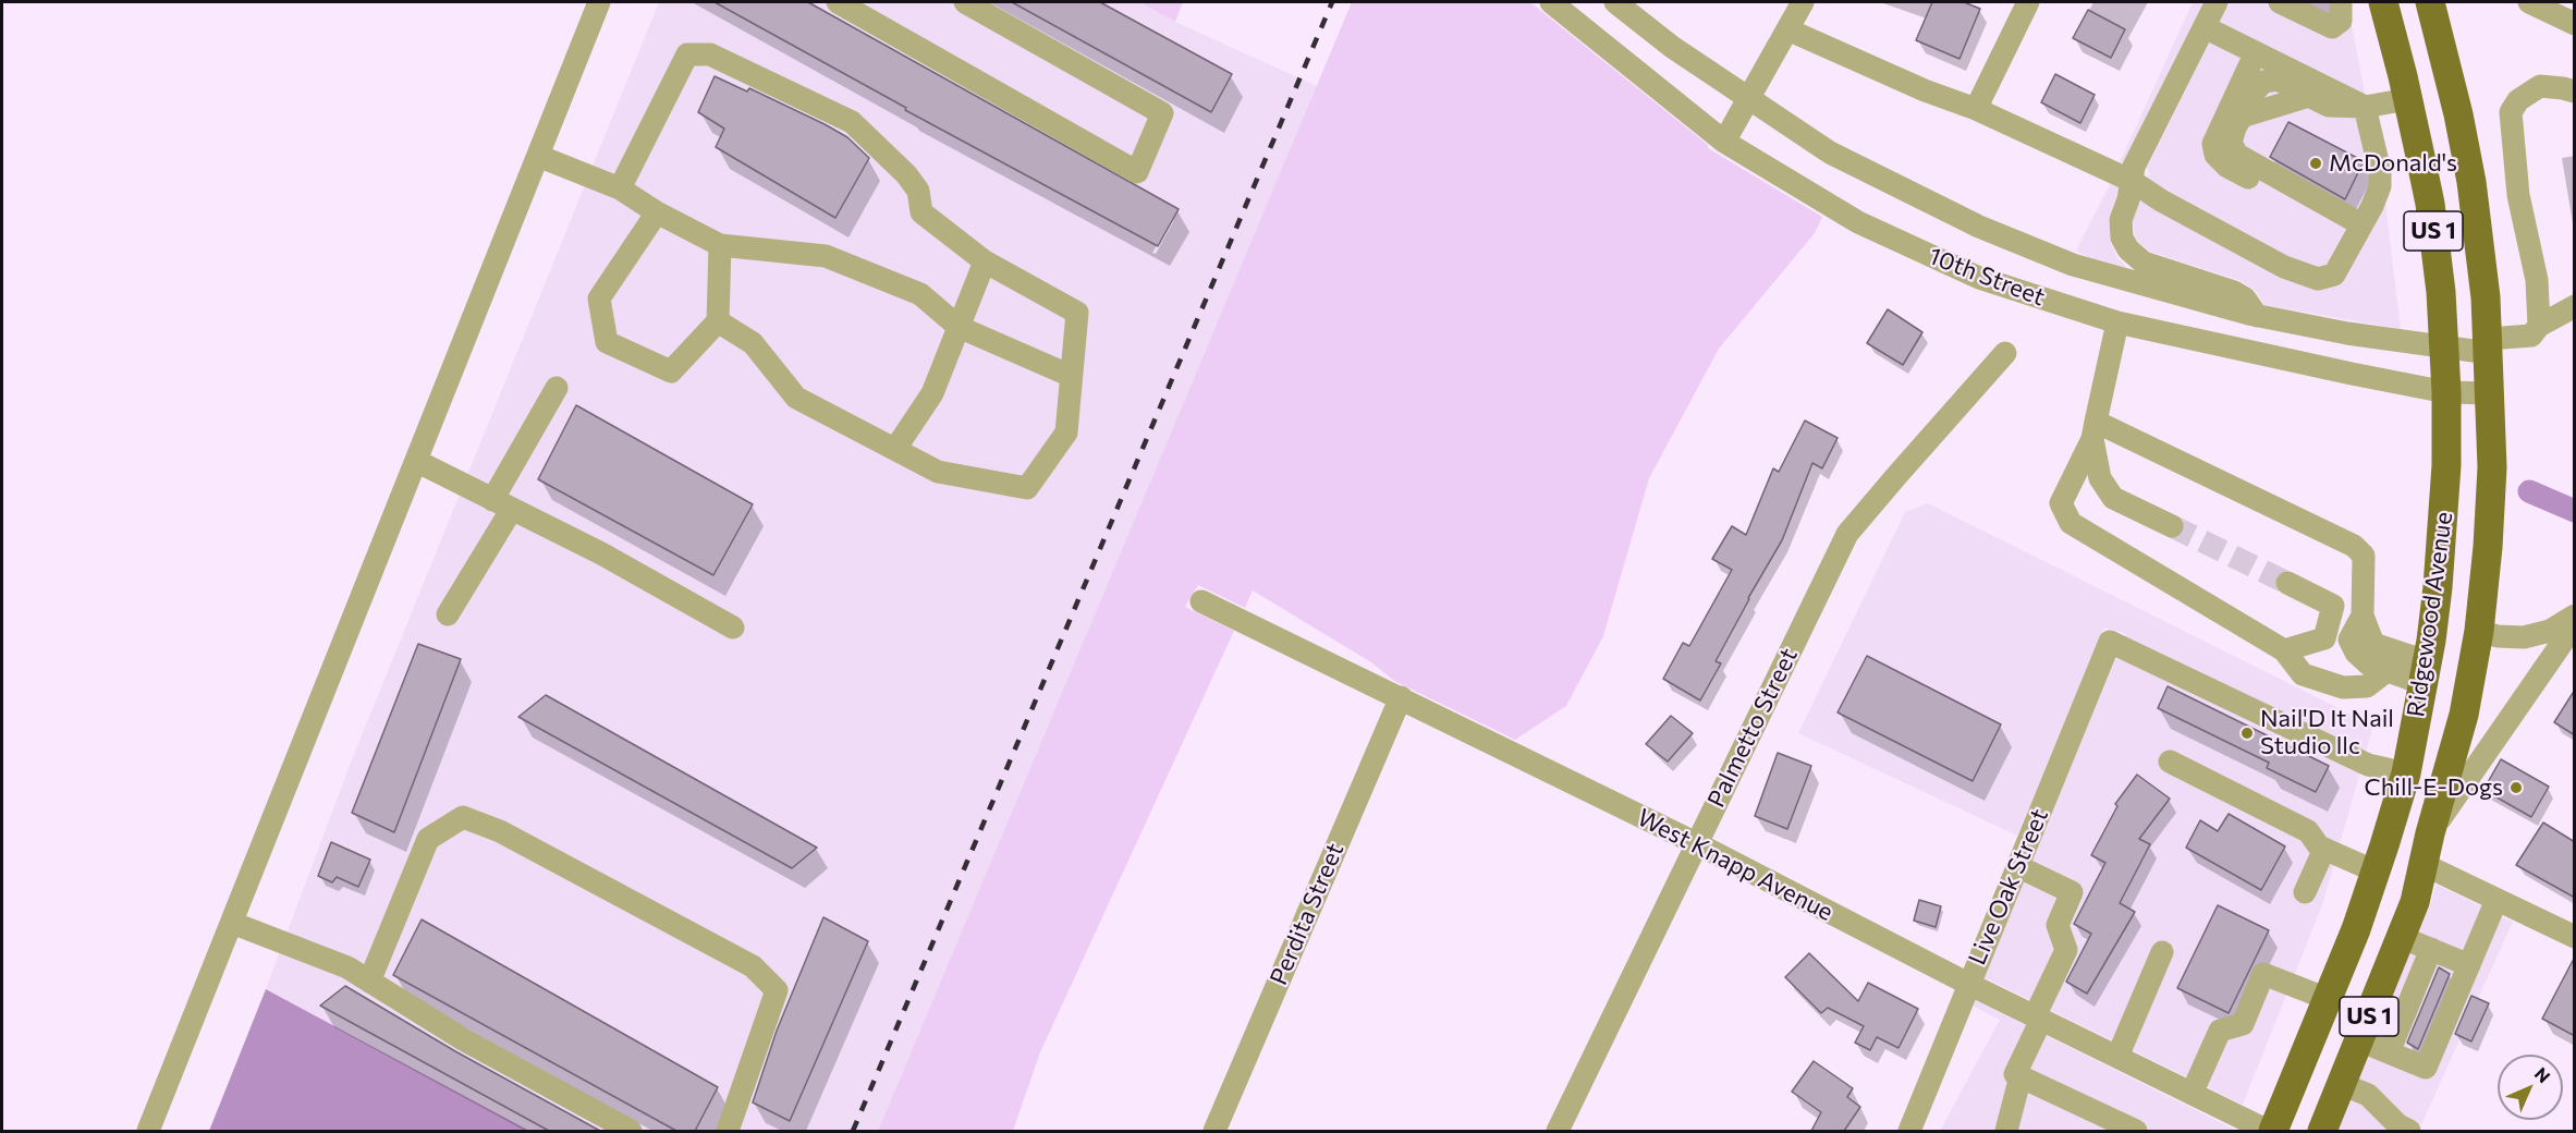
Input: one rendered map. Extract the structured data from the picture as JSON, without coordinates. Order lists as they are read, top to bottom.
{
  "streets": {
    "main road": ["US 1", "Ridgewood Avenue"],
    "street": [
      "10th Street",
      "Palmetto Street",
      "West Knapp Avenue",
      "Live Oak Street",
      "Perdita Street"
    ]
  },
  "crossings": [
    ["US 1", "10th Street"],
    ["US 1", "Ridgewood Avenue"],
    ["10th Street", "Ridgewood Avenue"],
    ["Ridgewood Avenue", "West Knapp Avenue"],
    ["Ridgewood Avenue", "Live Oak Street"],
    ["Palmetto Street", "West Knapp Avenue"],
    ["West Knapp Avenue", "Live Oak Street"],
    ["West Knapp Avenue", "Perdita Street"]
  ],
  "places": ["McDonald's", "Nail'D It Nail Studio llc", "Chill-E-Dogs"],
  "north": "top right"
}
